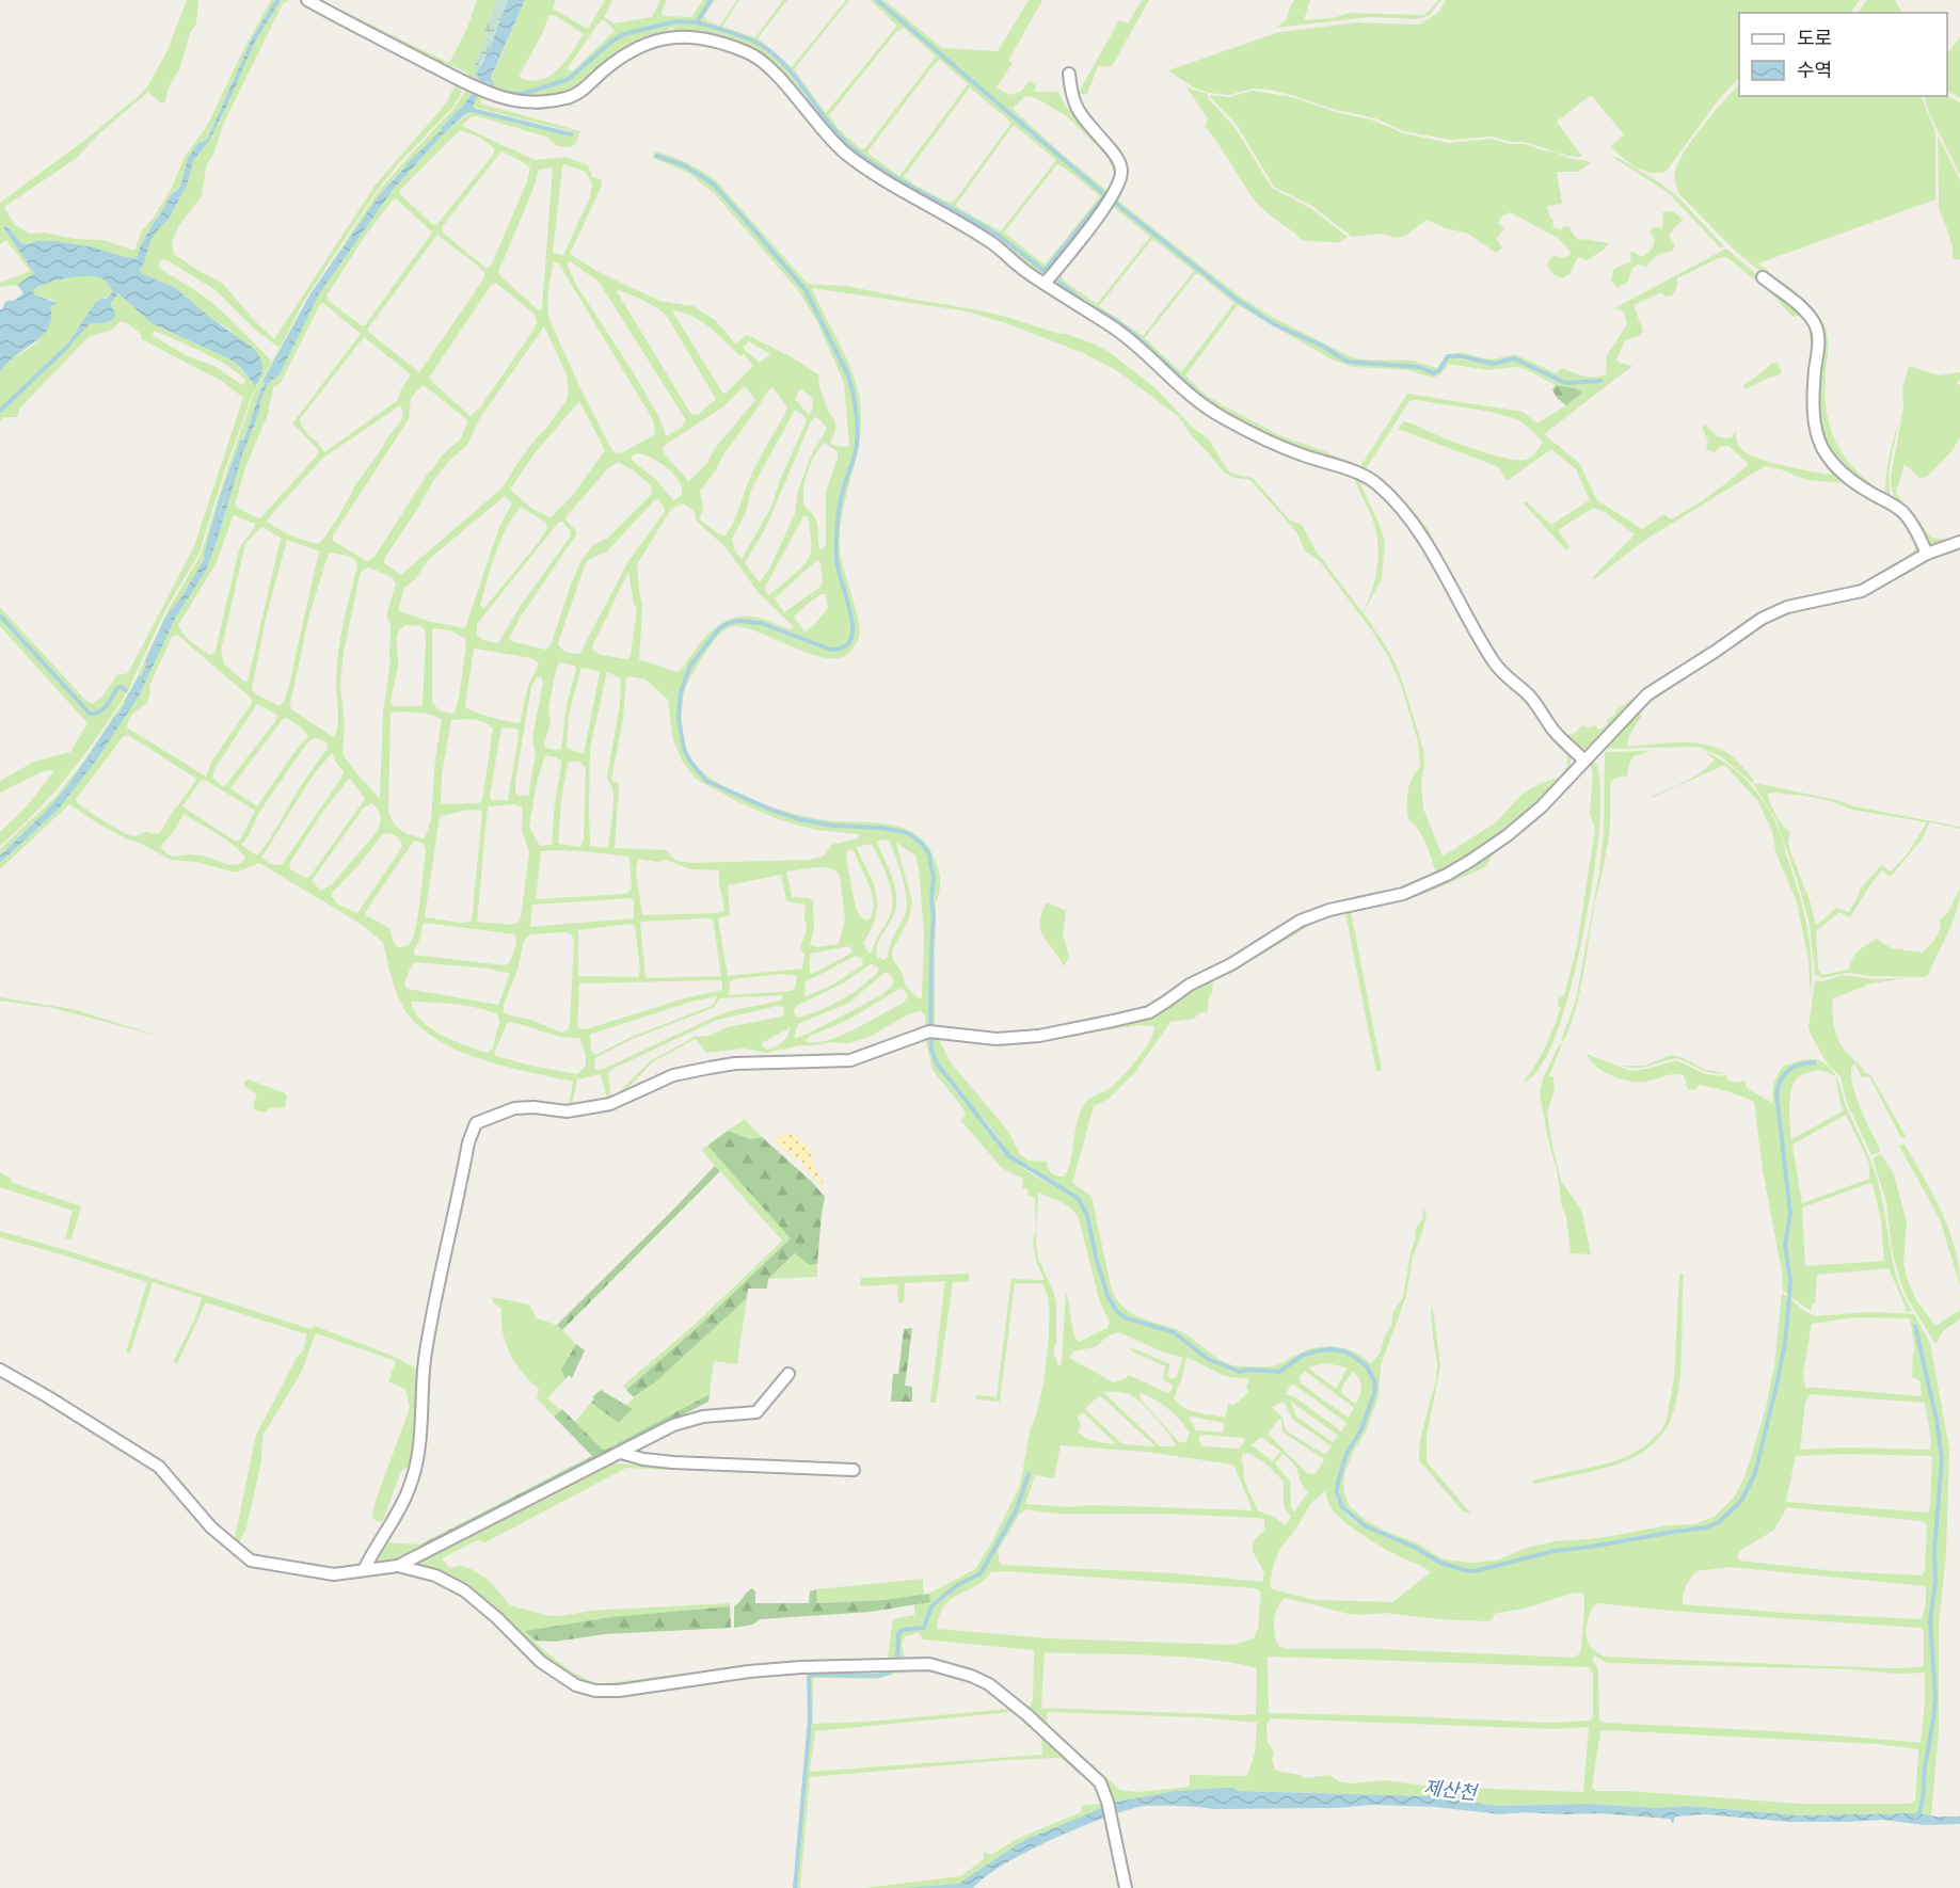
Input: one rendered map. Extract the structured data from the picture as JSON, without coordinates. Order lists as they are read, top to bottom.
{
  "water": ["제산천"],
  "legend": ["도로", "수역"]
}
